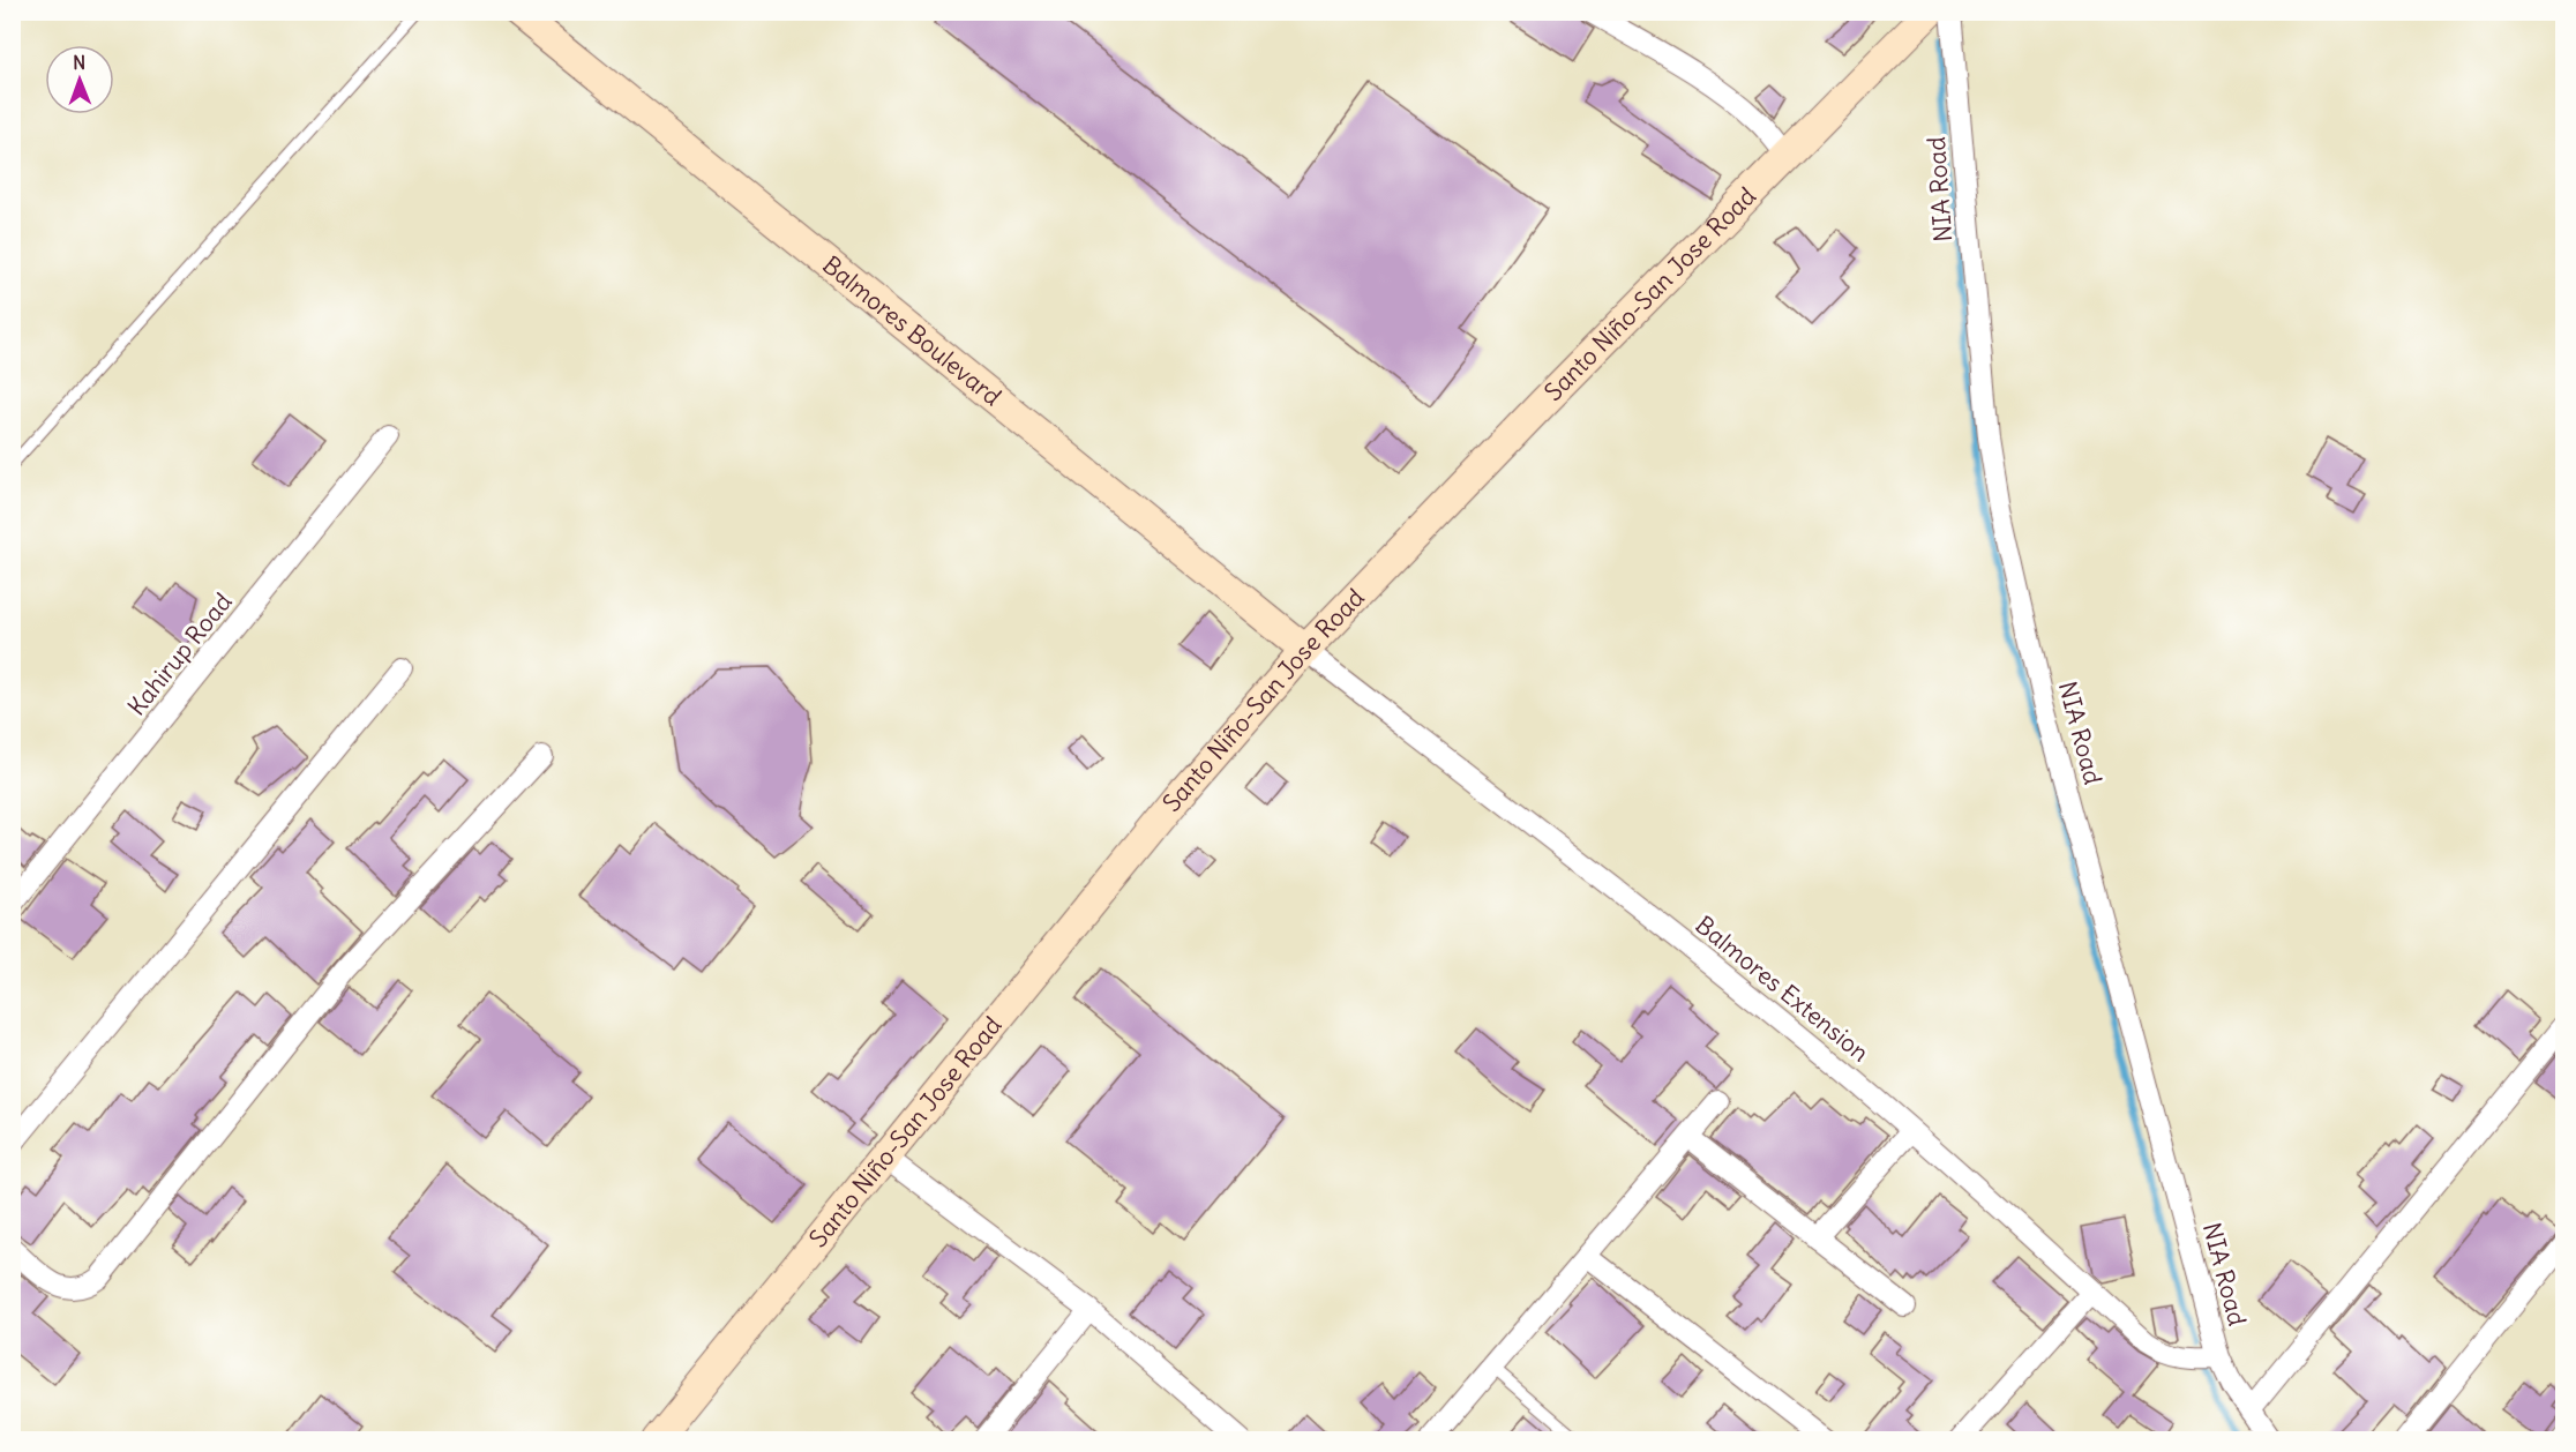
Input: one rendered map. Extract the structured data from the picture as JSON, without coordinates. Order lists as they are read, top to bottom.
{
  "streets": {
    "main road": ["Santo Niño-San Jose Road", "Balmores Boulevard"],
    "street": ["NIA Road", "Kahirup Road", "Balmores Extension"]
  },
  "crossings": [
    ["NIA Road", "Balmores Extension"],
    ["Santo Niño-San Jose Road", "Balmores Boulevard"],
    ["Santo Niño-San Jose Road", "Balmores Extension"],
    ["Balmores Boulevard", "Balmores Extension"]
  ],
  "north": "top"
}
